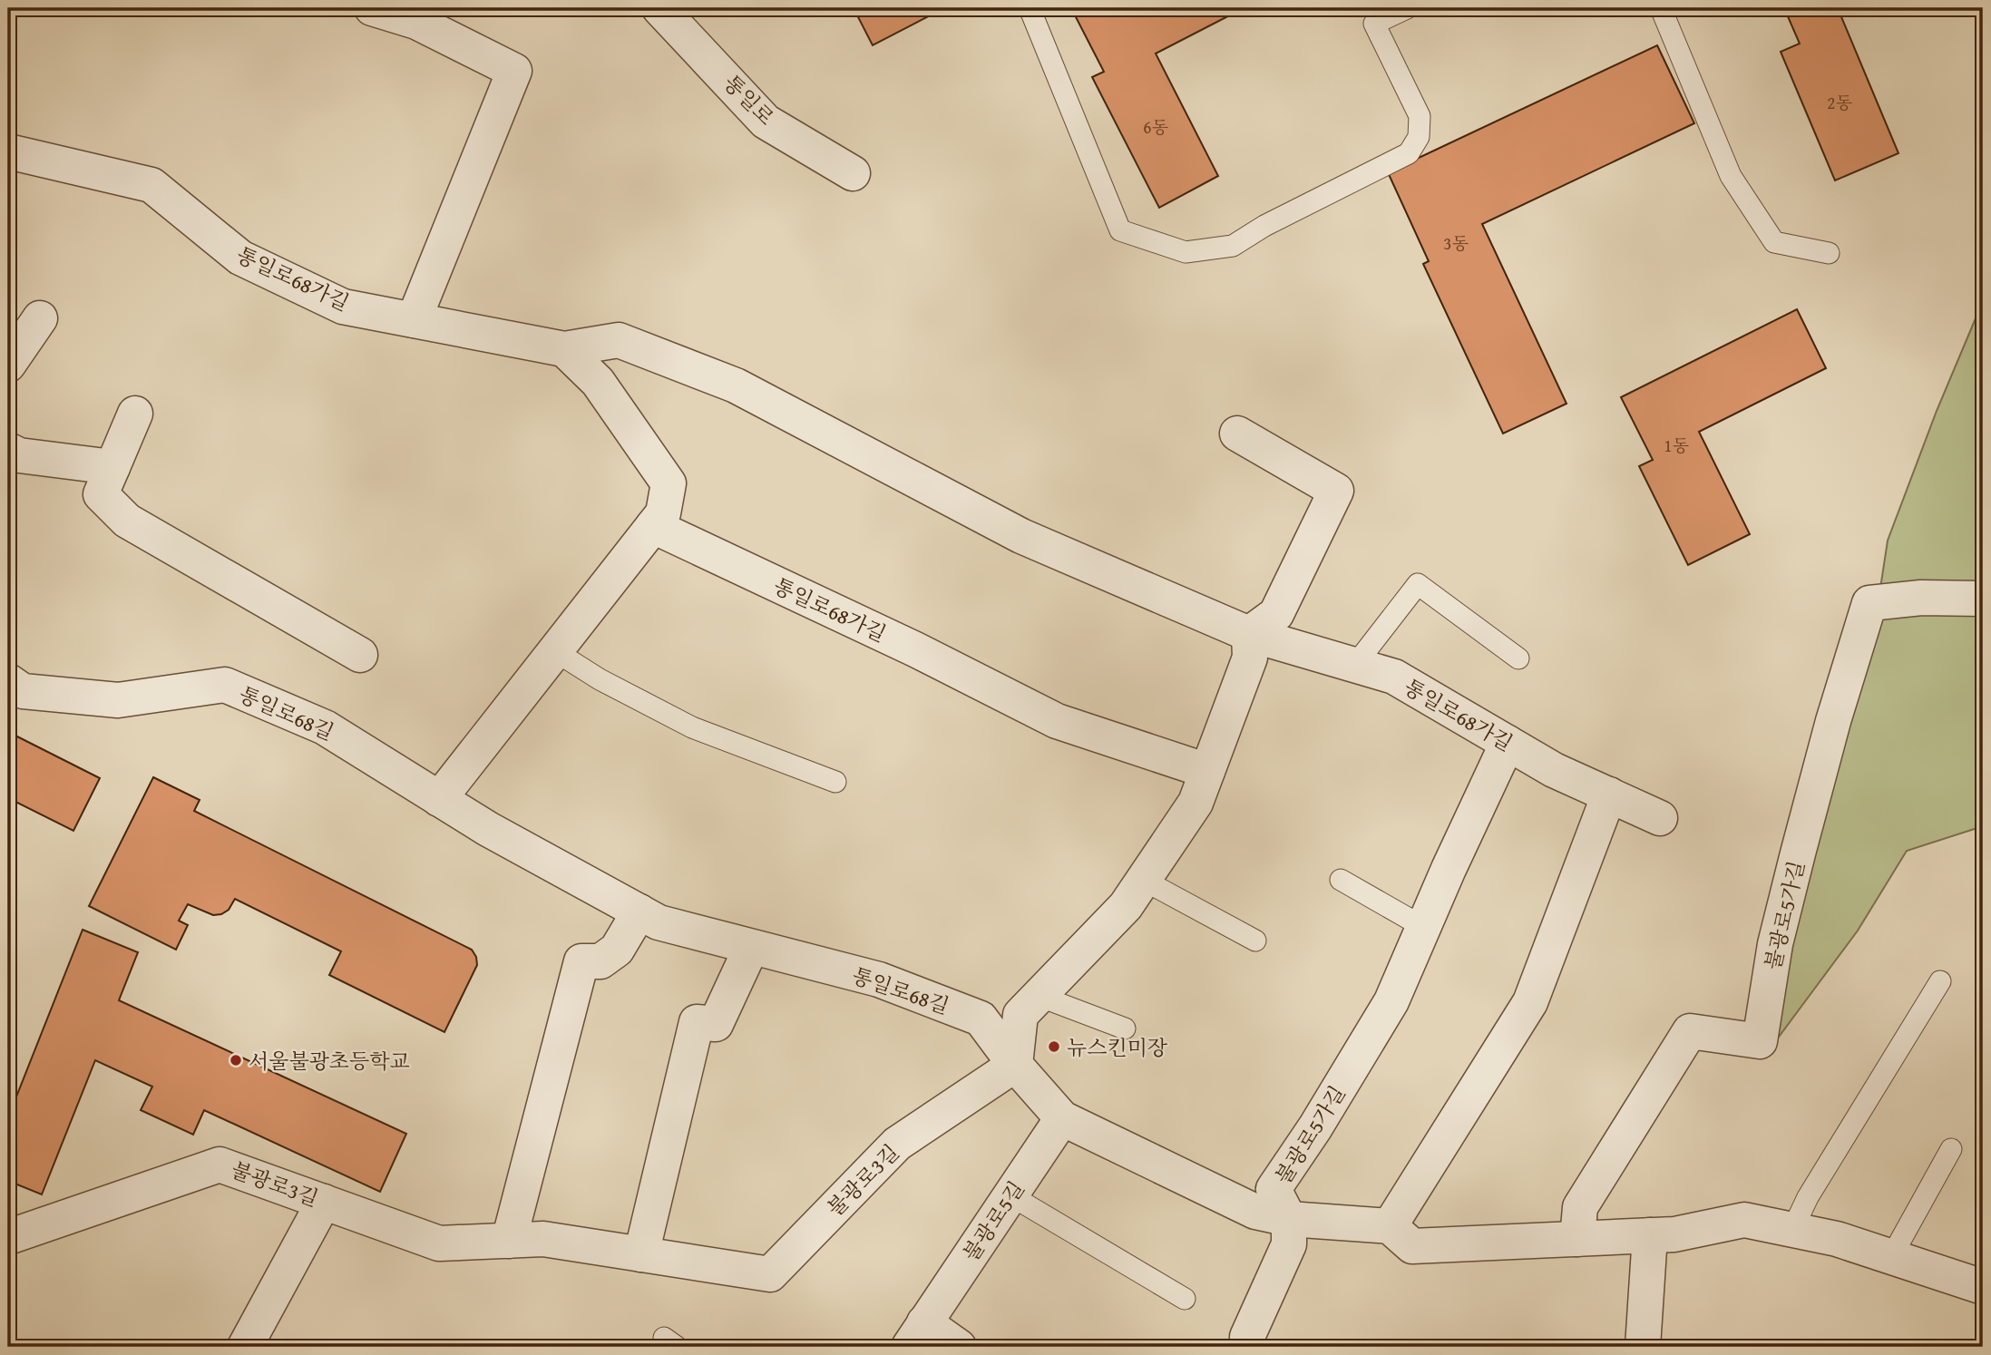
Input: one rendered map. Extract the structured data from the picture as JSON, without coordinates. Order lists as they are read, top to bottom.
{
  "streets": {
    "street": [
      "통일로",
      "통일로68가길",
      "통일로68길",
      "불광로5가길",
      "불광로3길",
      "불광로5길"
    ]
  },
  "crossings": [
    ["통일로68가길", "불광로5가길"],
    ["통일로68길", "불광로3길"],
    ["불광로5가길", "불광로5길"]
  ],
  "places": ["뉴스킨미장", "서울불광초등학교"],
  "house_numbers": [
    "2동",
    "6동",
    "3동",
    "1동"
  ]
}
